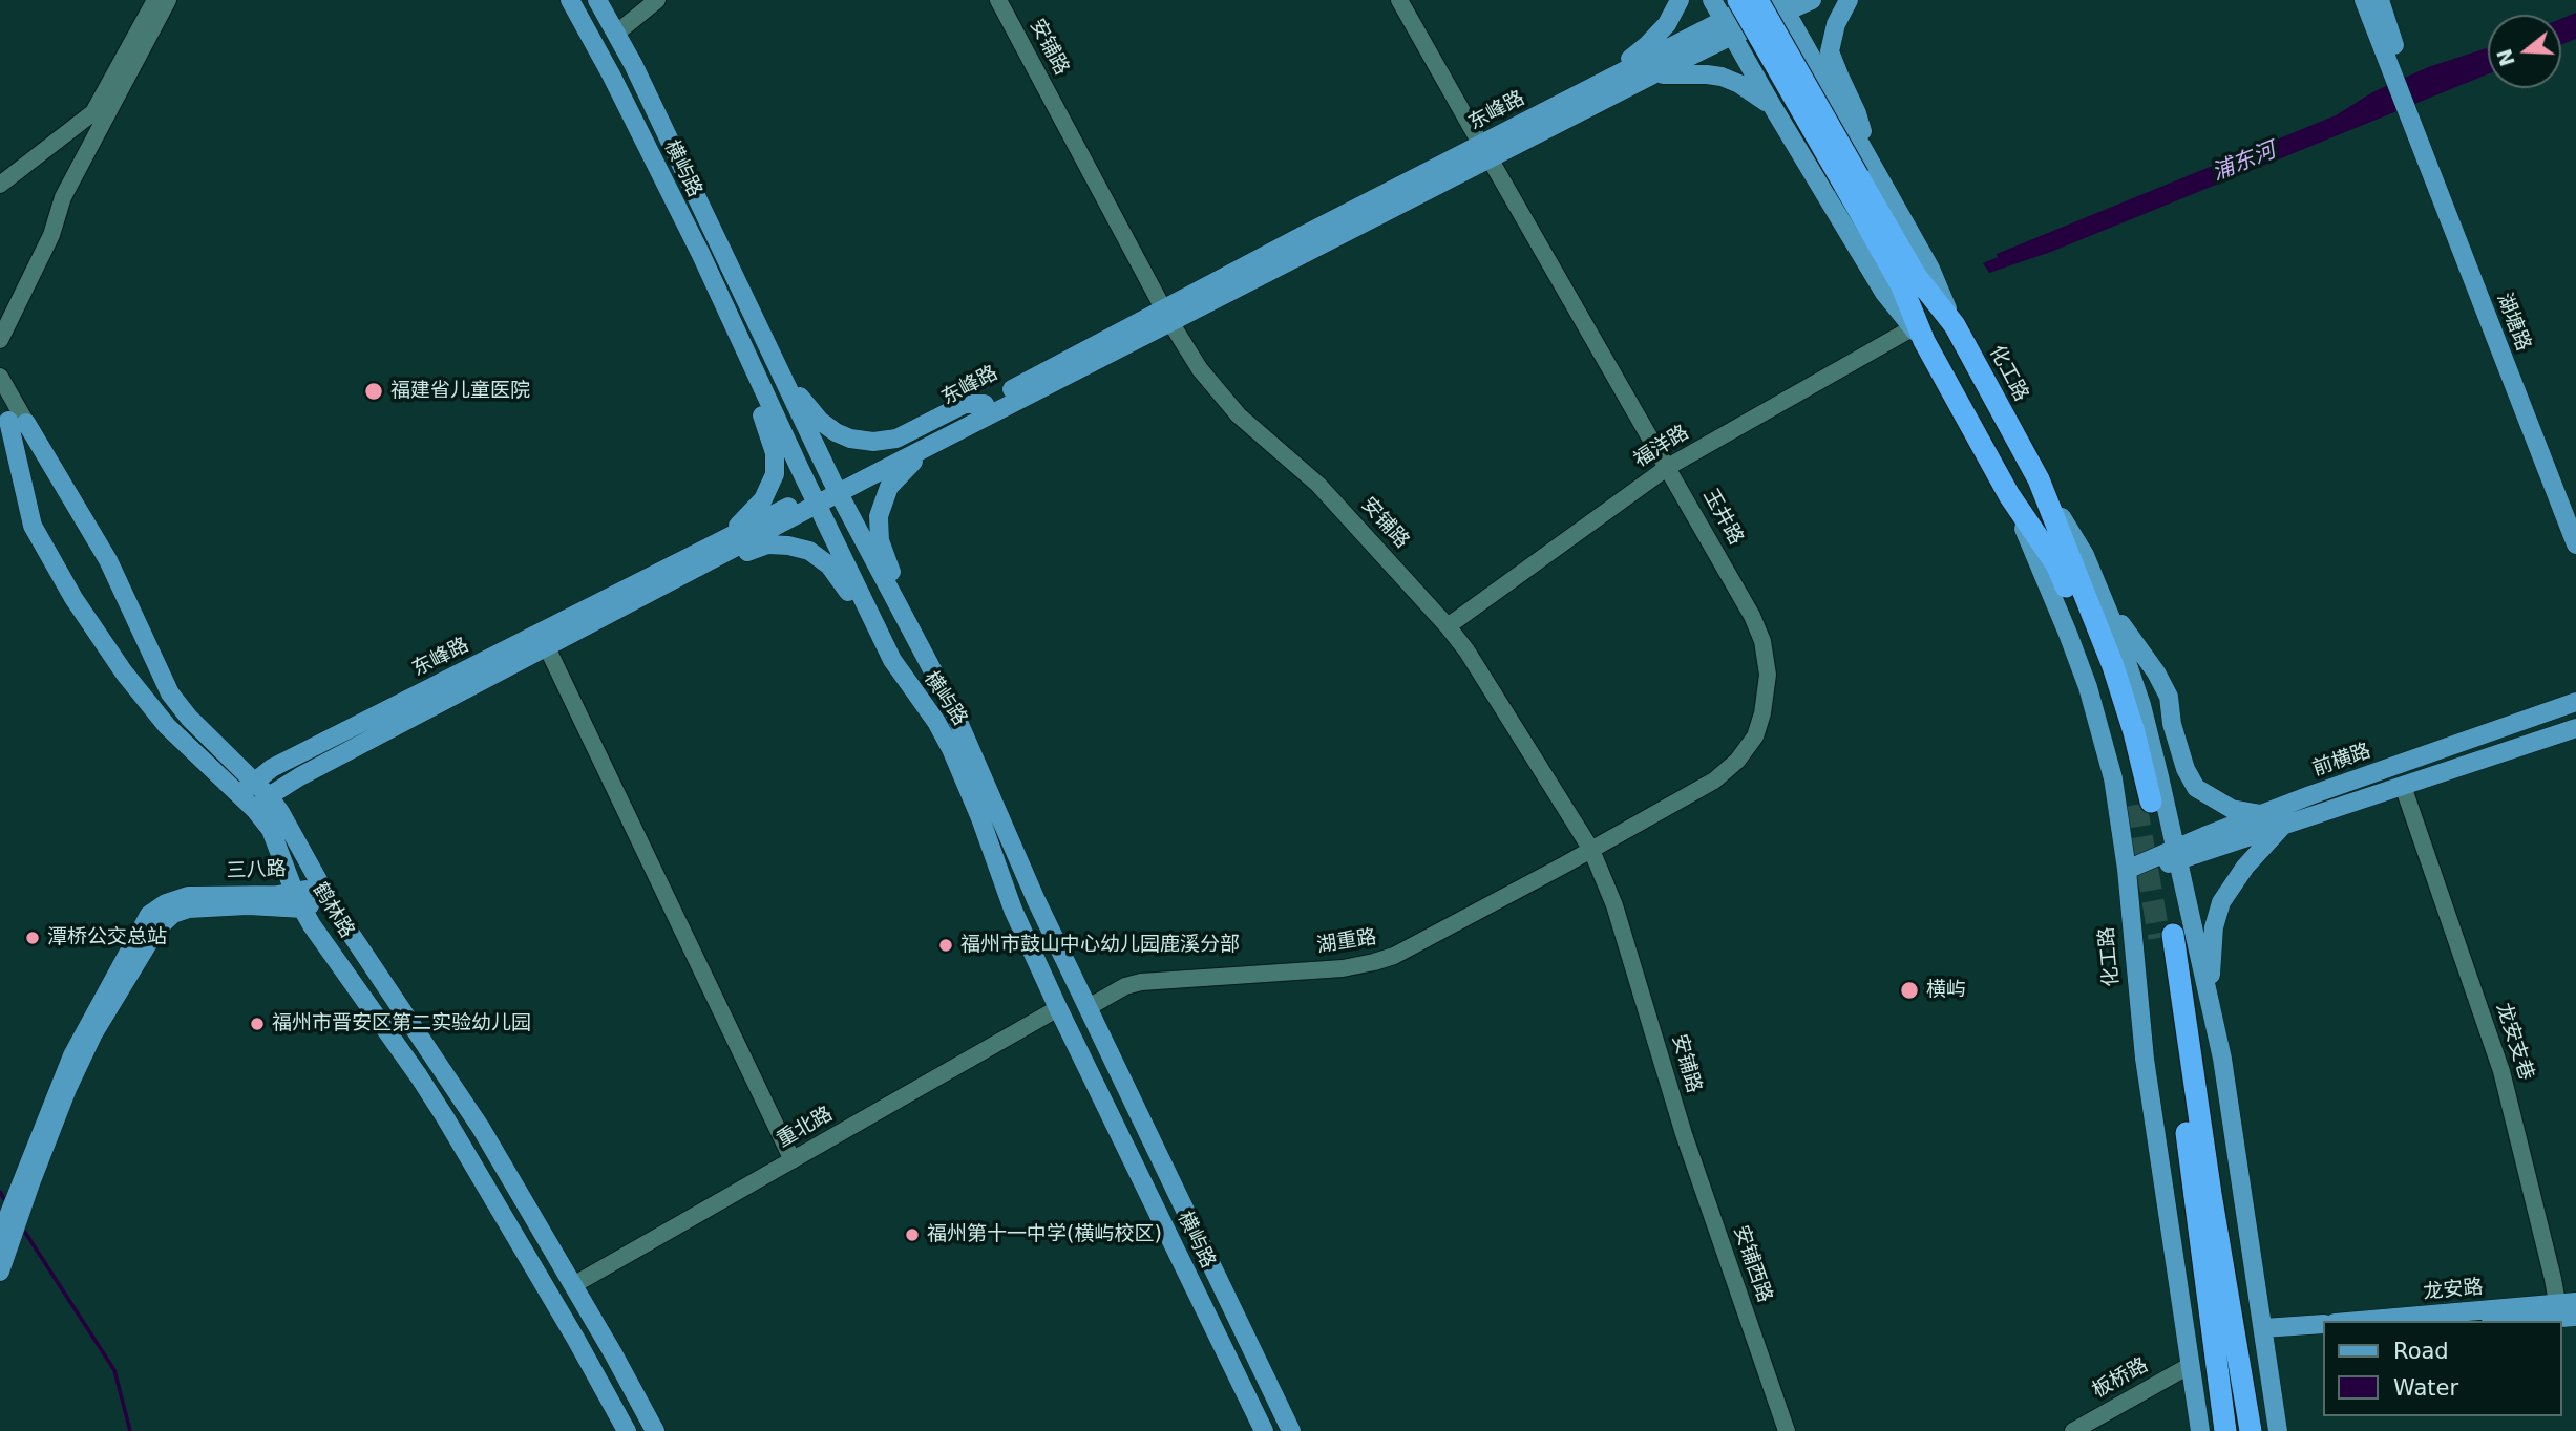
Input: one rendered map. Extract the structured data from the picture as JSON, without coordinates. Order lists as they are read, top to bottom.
{
  "streets": {
    "highway": ["化工路"],
    "main road": [
      "东峰路",
      "横屿路",
      "湖塘路",
      "前横路",
      "三八路",
      "鹤林路",
      "龙安路"
    ],
    "street": [
      "安铺路",
      "福洋路",
      "玉井路",
      "湖重路",
      "龙安支巷",
      "重北路",
      "安铺西路",
      "板桥路"
    ]
  },
  "crossings": [
    ["安铺路", "东峰路"],
    ["安铺路", "福洋路"],
    ["安铺路", "玉井路"],
    ["安铺路", "湖重路"],
    ["安铺路", "安铺西路"],
    ["东峰路", "横屿路"],
    ["东峰路", "玉井路"],
    ["东峰路", "鹤林路"],
    ["横屿路", "湖重路"],
    ["横屿路", "重北路"],
    ["化工路", "福洋路"],
    ["化工路", "前横路"],
    ["化工路", "板桥路"],
    ["福洋路", "玉井路"],
    ["玉井路", "湖重路"],
    ["前横路", "龙安支巷"],
    ["三八路", "鹤林路"],
    ["鹤林路", "重北路"],
    ["龙安支巷", "龙安路"]
  ],
  "water": ["浦东河"],
  "places": [
    "福建省儿童医院",
    "潭桥公交总站",
    "福州市鼓山中心幼儿园鹿溪分部",
    "横屿",
    "福州市晋安区第二实验幼儿园",
    "福州第十一中学(横屿校区)"
  ],
  "legend": ["Road", "Water"],
  "north": "left"
}
